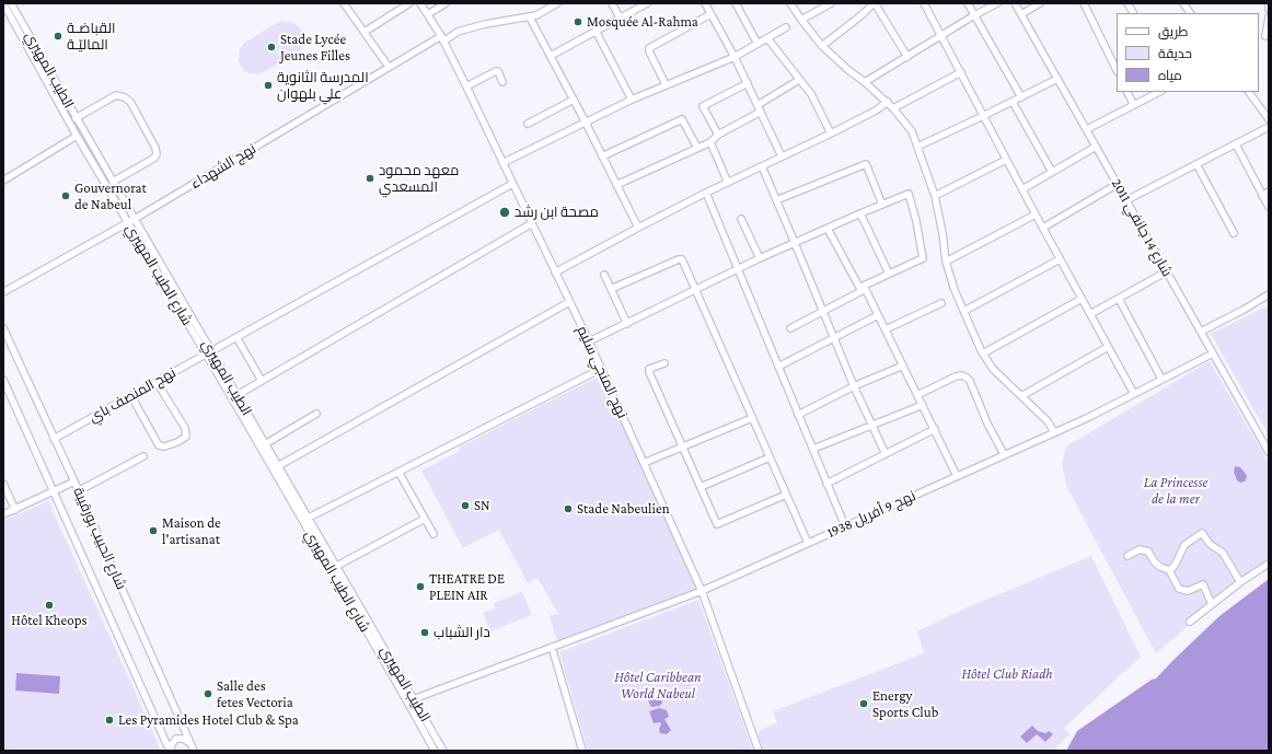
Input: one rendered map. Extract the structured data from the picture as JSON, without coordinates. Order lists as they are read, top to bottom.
{
  "streets": {
    "street": [
      "الطيب المهيري",
      "نهج الشهداء",
      "شارع 14 جانفي 2011",
      "شارع الطيب المهيري",
      "نهج المنجي سليم",
      "نهج المنصف باي",
      "نهج 9 أفريل 1938",
      "شارع الحبيب بورقيبة"
    ]
  },
  "crossings": [
    ["الطيب المهيري", "نهج الشهداء"],
    ["الطيب المهيري", "شارع الطيب المهيري"],
    ["الطيب المهيري", "نهج 9 أفريل 1938"],
    ["نهج الشهداء", "شارع الطيب المهيري"],
    ["نهج الشهداء", "نهج المنجي سليم"],
    ["شارع 14 جانفي 2011", "نهج 9 أفريل 1938"],
    ["شارع الطيب المهيري", "نهج المنصف باي"],
    ["شارع الطيب المهيري", "نهج 9 أفريل 1938"],
    ["نهج المنجي سليم", "نهج المنصف باي"],
    ["نهج المنجي سليم", "نهج 9 أفريل 1938"],
    ["نهج المنصف باي", "شارع الحبيب بورقيبة"]
  ],
  "parks": ["La Princesse de la mer", "Hôtel Club Riadh", "Hôtel Caribbean World Nabeul"],
  "places": [
    "Mosquée Al-Rahma",
    "القباضـة الماليّـة",
    "Stade Lycée Jeunes Filles",
    "المدرسة الثانوية علي بلهوان",
    "معهد محمود المسعدي",
    "Gouvernorat de Nabeul",
    "مصحة ابن رشد",
    "SN",
    "Stade Nabeulien",
    "Maison de l'artisanat",
    "THEATRE DE PLEIN AIR",
    "Hôtel Kheops",
    "دار الشباب",
    "Salle des fetes Vectoria",
    "Energy Sports Club",
    "Les Pyramides Hotel Club & Spa"
  ],
  "legend": ["طريق", "حديقة", "مياه"]
}
